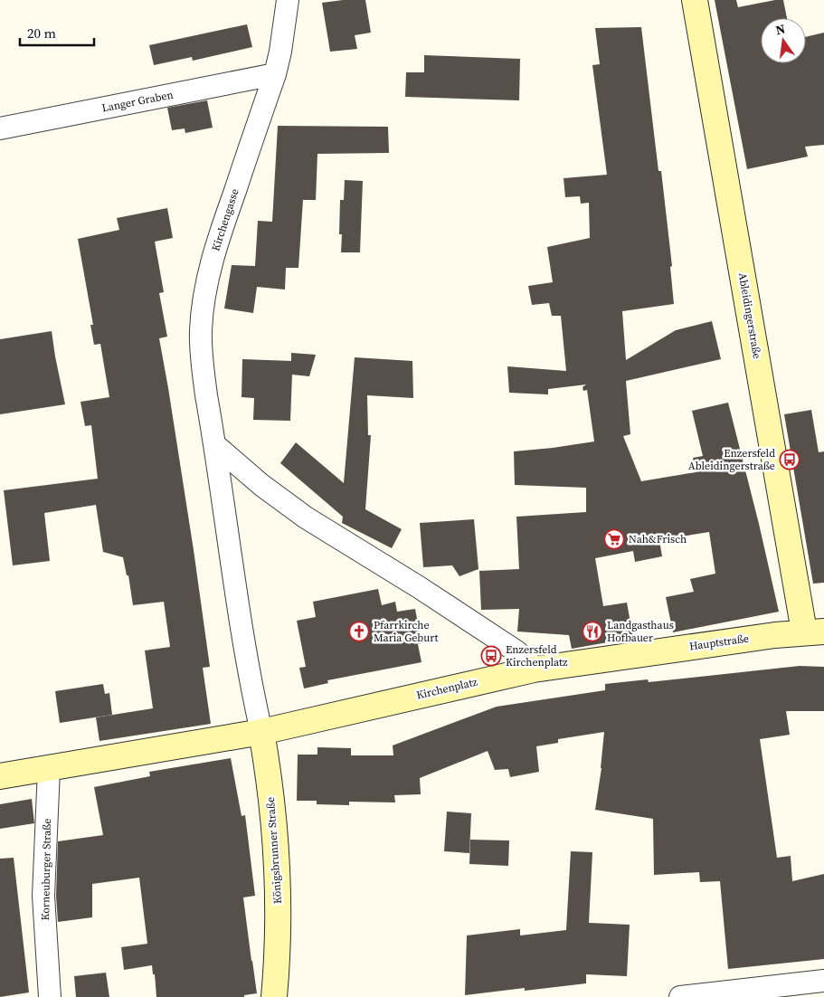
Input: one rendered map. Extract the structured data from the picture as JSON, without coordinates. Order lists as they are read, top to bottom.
{
  "streets": {
    "street": [
      "Langer Graben",
      "Kirchengasse",
      "Ableidingerstraße",
      "Hauptstraße",
      "Kirchenplatz",
      "Königsbrunner Straße",
      "Korneuburger Straße"
    ]
  },
  "crossings": [
    ["Langer Graben", "Kirchengasse"],
    ["Ableidingerstraße", "Hauptstraße"],
    ["Hauptstraße", "Kirchenplatz"],
    ["Kirchenplatz", "Königsbrunner Straße"]
  ],
  "places": {
    "bus stop": ["Enzersfeld Ableidingerstraße", "Enzersfeld Kirchenplatz"],
    "supermarket": ["Nah&Frisch"],
    "church": ["Pfarrkirche Maria Geburt"],
    "restaurant": ["Landgasthaus Hofbauer"]
  },
  "scale_bar": "20 m",
  "north": "top"
}
